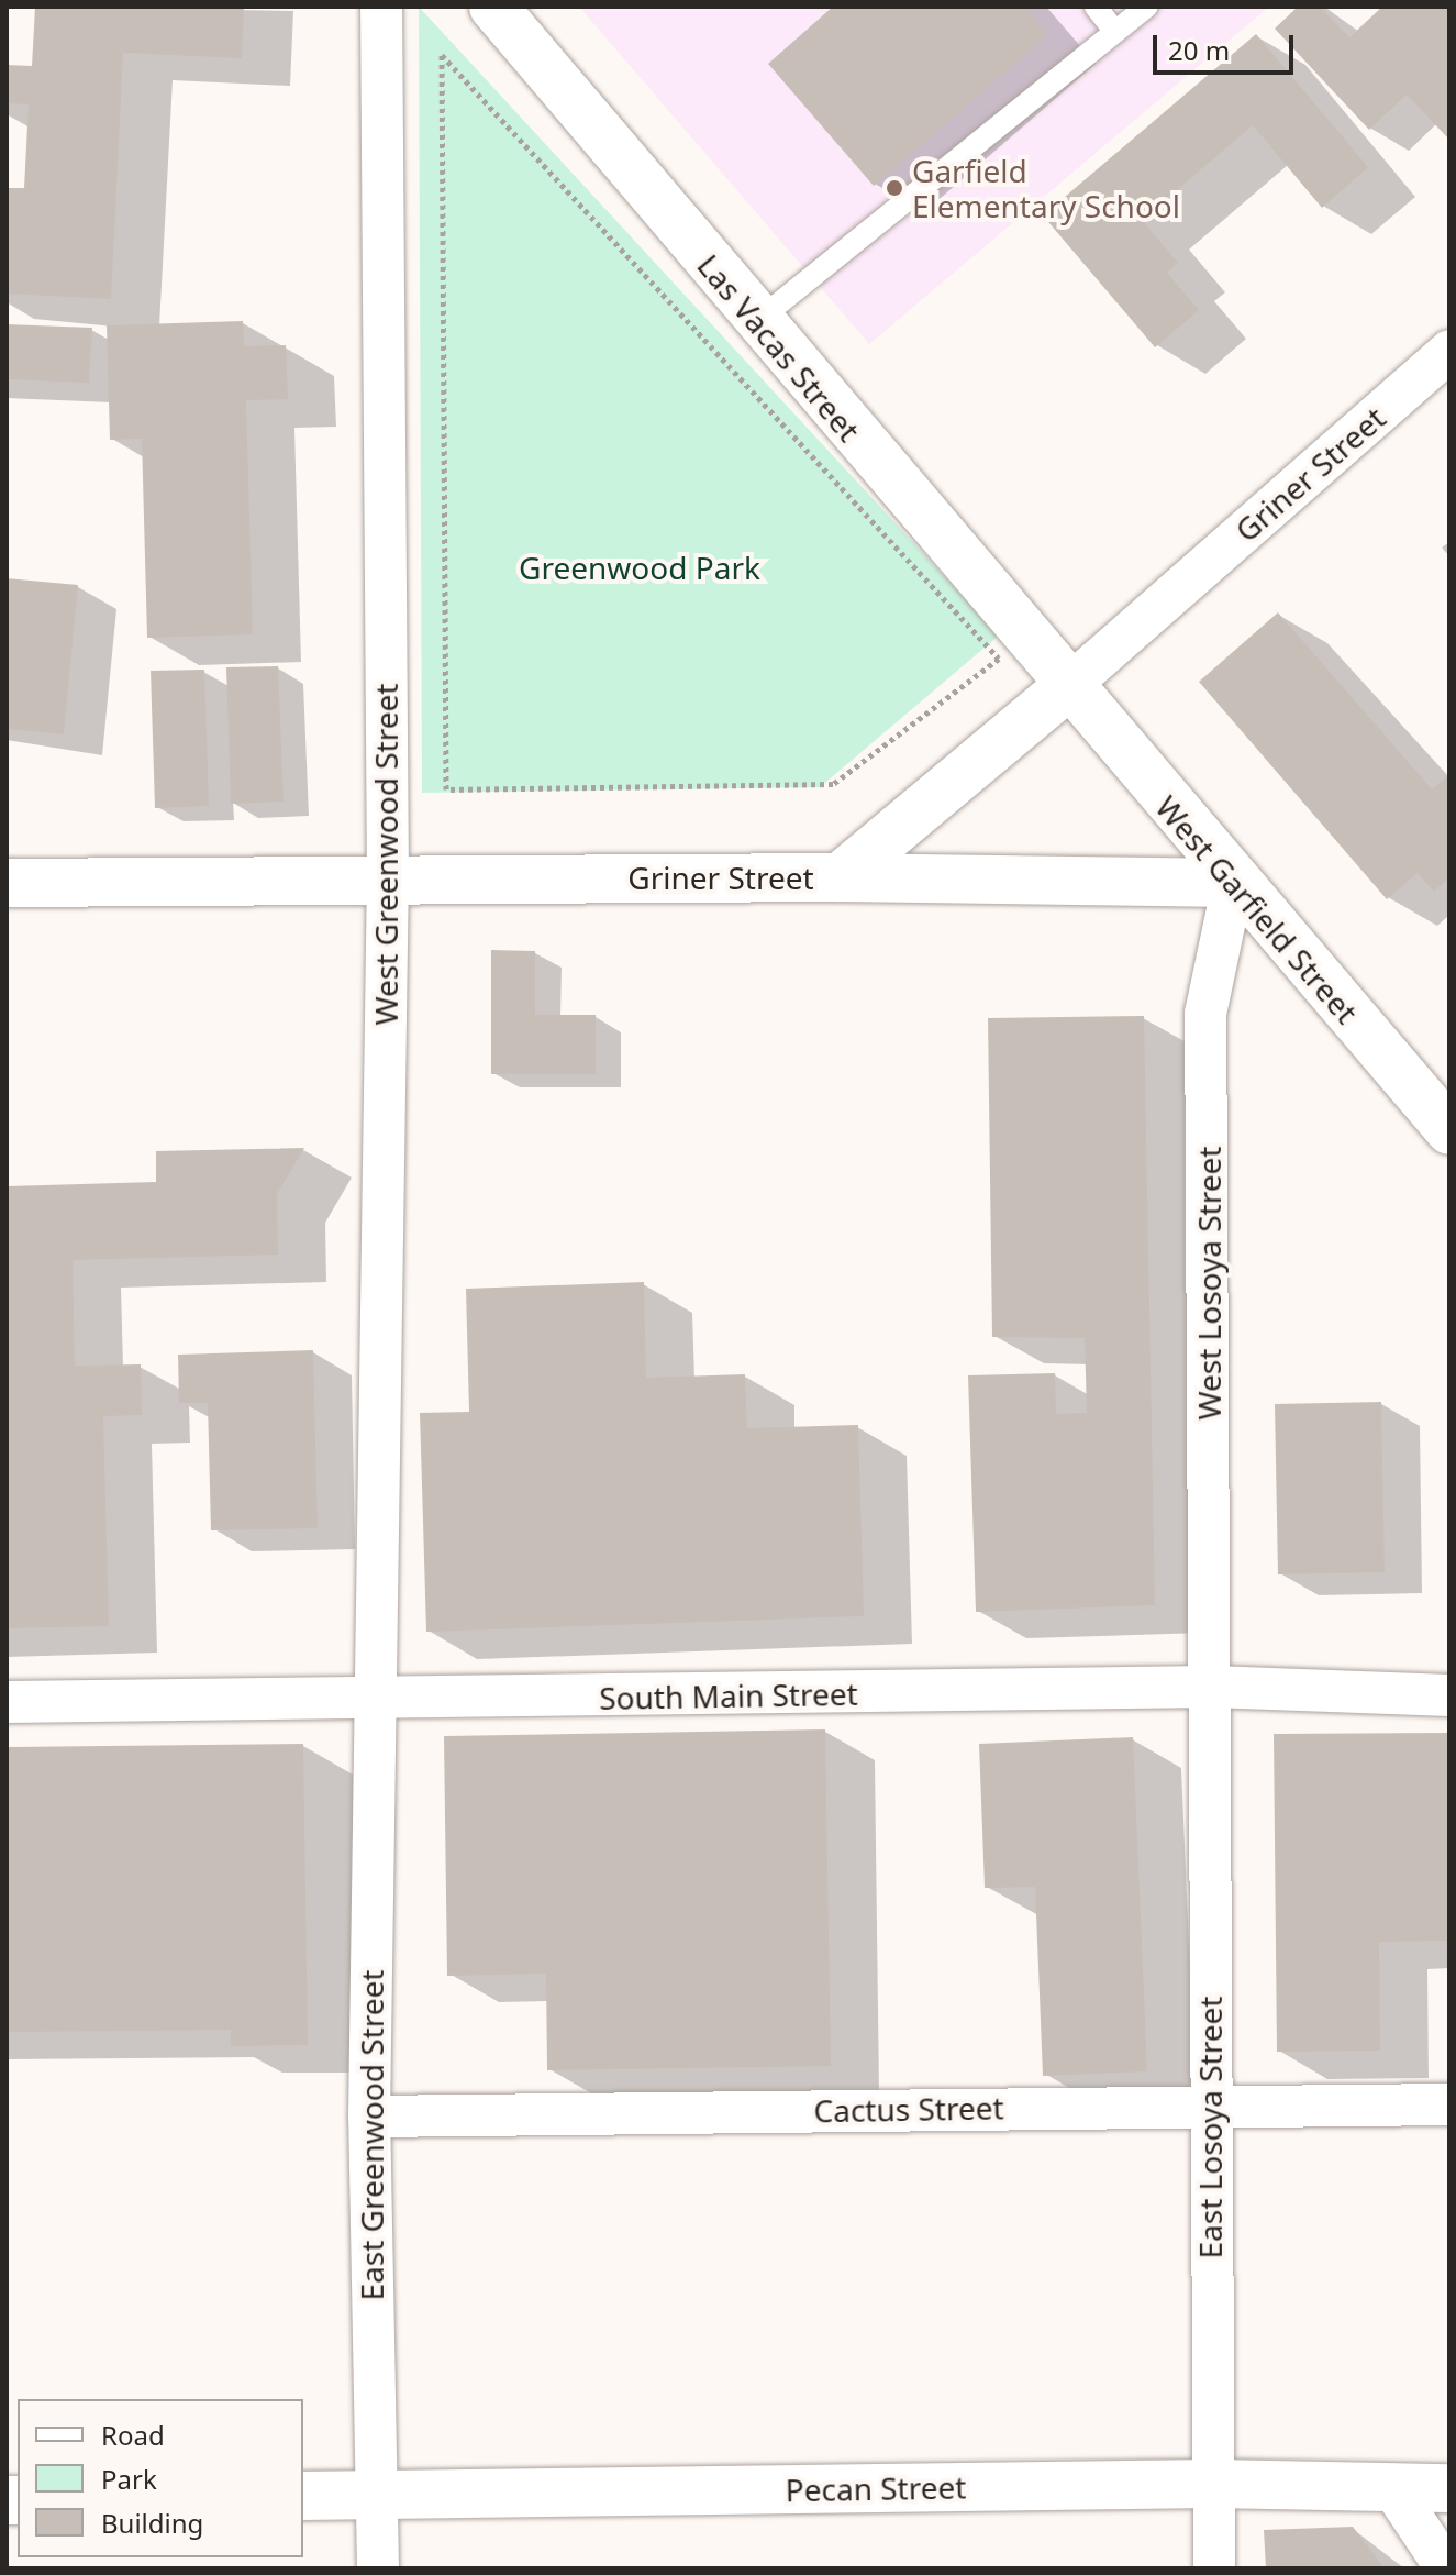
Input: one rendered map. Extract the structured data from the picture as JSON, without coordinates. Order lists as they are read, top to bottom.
{
  "streets": {
    "street": [
      "Las Vacas Street",
      "Griner Street",
      "West Greenwood Street",
      "West Garfield Street",
      "West Losoya Street",
      "South Main Street",
      "Cactus Street",
      "East Losoya Street",
      "East Greenwood Street",
      "Pecan Street"
    ]
  },
  "crossings": [
    ["Las Vacas Street", "Griner Street"],
    ["Las Vacas Street", "West Garfield Street"],
    ["Griner Street", "West Greenwood Street"],
    ["Griner Street", "West Garfield Street"],
    ["West Greenwood Street", "South Main Street"],
    ["West Greenwood Street", "East Greenwood Street"],
    ["West Garfield Street", "West Losoya Street"],
    ["West Losoya Street", "South Main Street"],
    ["West Losoya Street", "East Losoya Street"],
    ["South Main Street", "East Losoya Street"],
    ["South Main Street", "East Greenwood Street"],
    ["Cactus Street", "East Losoya Street"],
    ["Cactus Street", "East Greenwood Street"],
    ["East Losoya Street", "Pecan Street"],
    ["East Greenwood Street", "Pecan Street"]
  ],
  "parks": ["Greenwood Park"],
  "places": ["Garfield Elementary School"],
  "legend": ["Road", "Park", "Building"],
  "scale_bar": "20 m"
}
